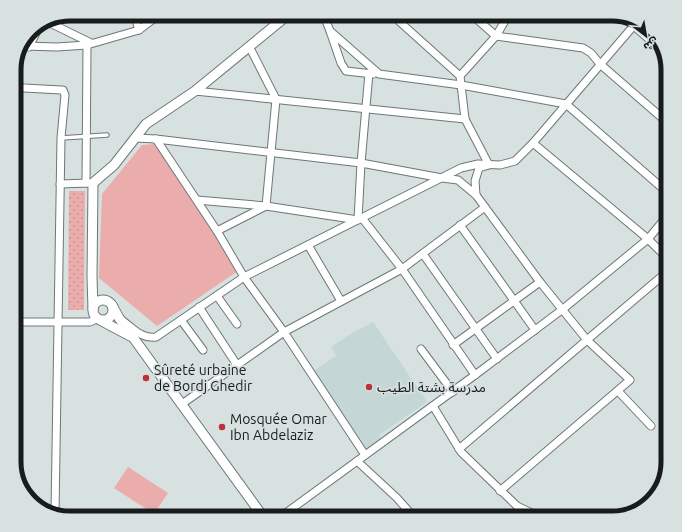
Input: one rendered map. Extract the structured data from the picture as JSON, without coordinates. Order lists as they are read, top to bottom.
{
  "places": ["Sûreté urbaine de Bordj Ghedir", "مدرسة بشتة الطيب", "Mosquée Omar Ibn Abdelaziz"],
  "north": "bottom right"
}
